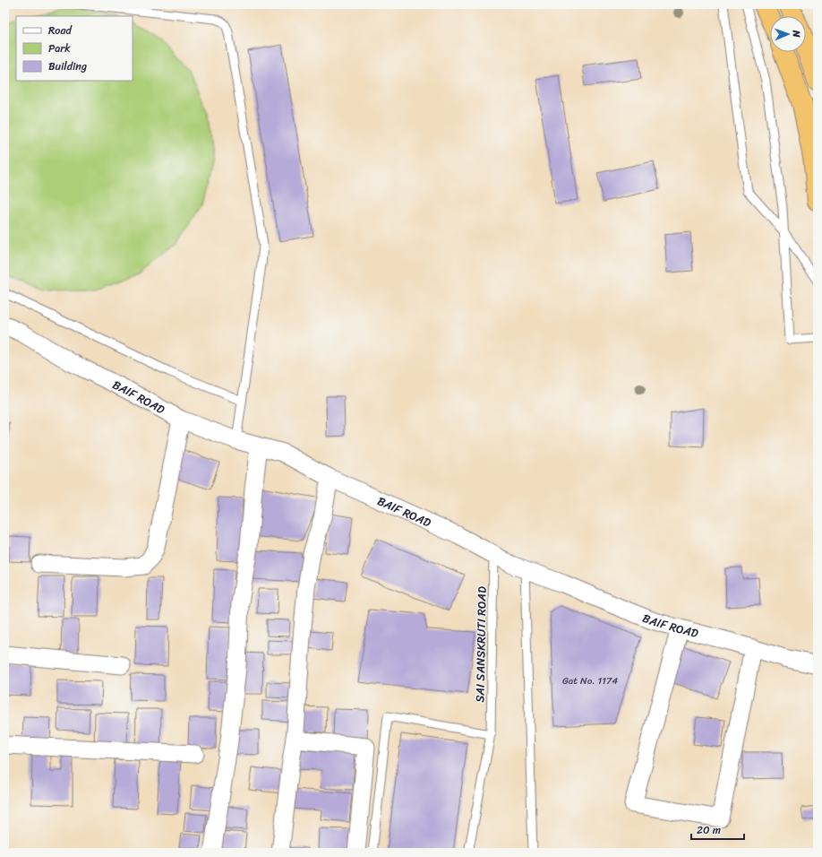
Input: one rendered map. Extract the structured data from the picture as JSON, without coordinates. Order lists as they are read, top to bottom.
{
  "streets": {
    "street": ["BAIF ROAD"],
    "lane": ["SAI SANSKRUTI ROAD"]
  },
  "crossings": [
    ["BAIF ROAD", "SAI SANSKRUTI ROAD"]
  ],
  "house_numbers": ["Gat No. 1174"],
  "legend": ["Road", "Park", "Building"],
  "scale_bar": "20 m",
  "north": "right"
}
